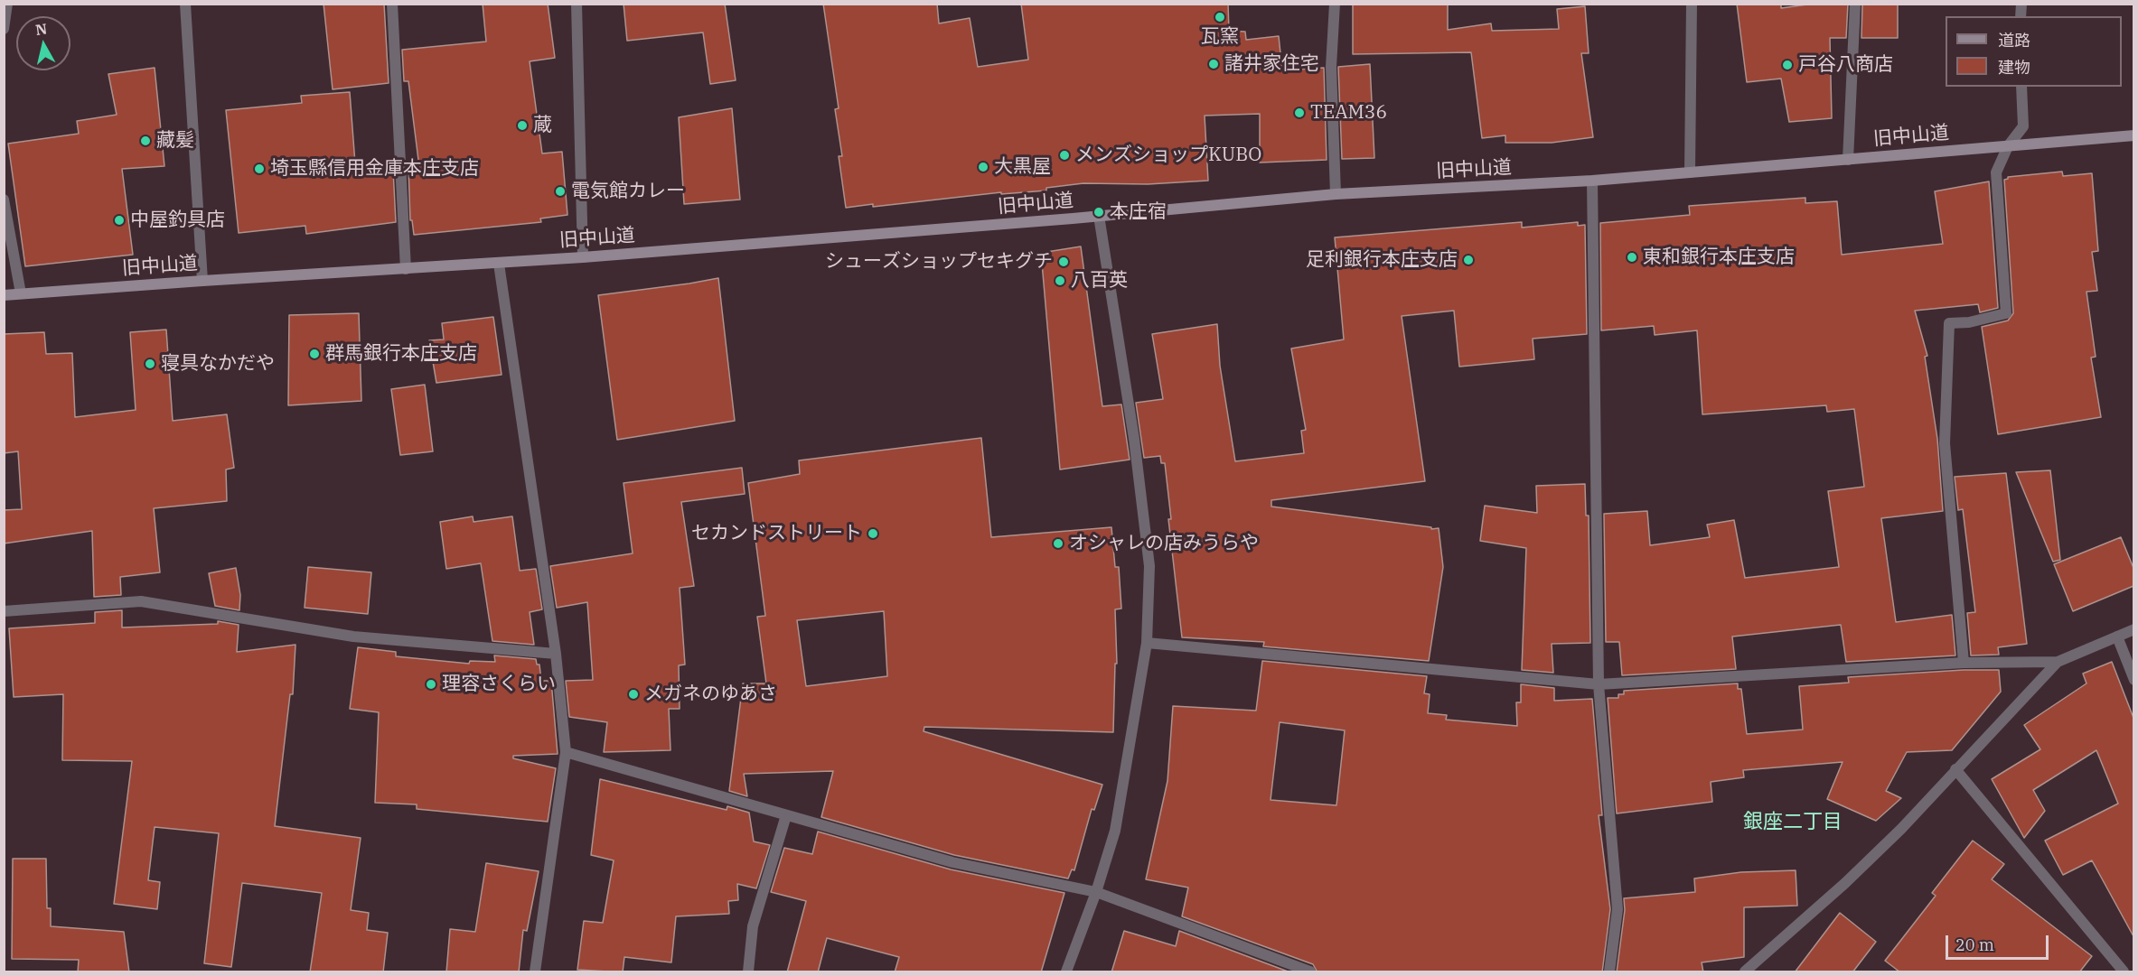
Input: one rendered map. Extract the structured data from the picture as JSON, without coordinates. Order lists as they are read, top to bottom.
{
  "streets": {
    "main road": ["旧中山道"]
  },
  "districts": ["銀座二丁目"],
  "places": [
    "瓦窯",
    "諸井家住宅",
    "戸谷八商店",
    "TEAM36",
    "蔵",
    "藏髪",
    "メンズショップKUBO",
    "大黒屋",
    "埼玉縣信用金庫本庄支店",
    "電気館カレー",
    "本庄宿",
    "中屋釣具店",
    "東和銀行本庄支店",
    "足利銀行本庄支店",
    "シューズショップセキグチ",
    "八百英",
    "群馬銀行本庄支店",
    "寝具なかだや",
    "セカンドストリート",
    "オシャレの店みうらや",
    "理容さくらい",
    "メガネのゆあさ"
  ],
  "legend": ["道路", "建物"],
  "scale_bar": "20 m",
  "north": "top"
}
